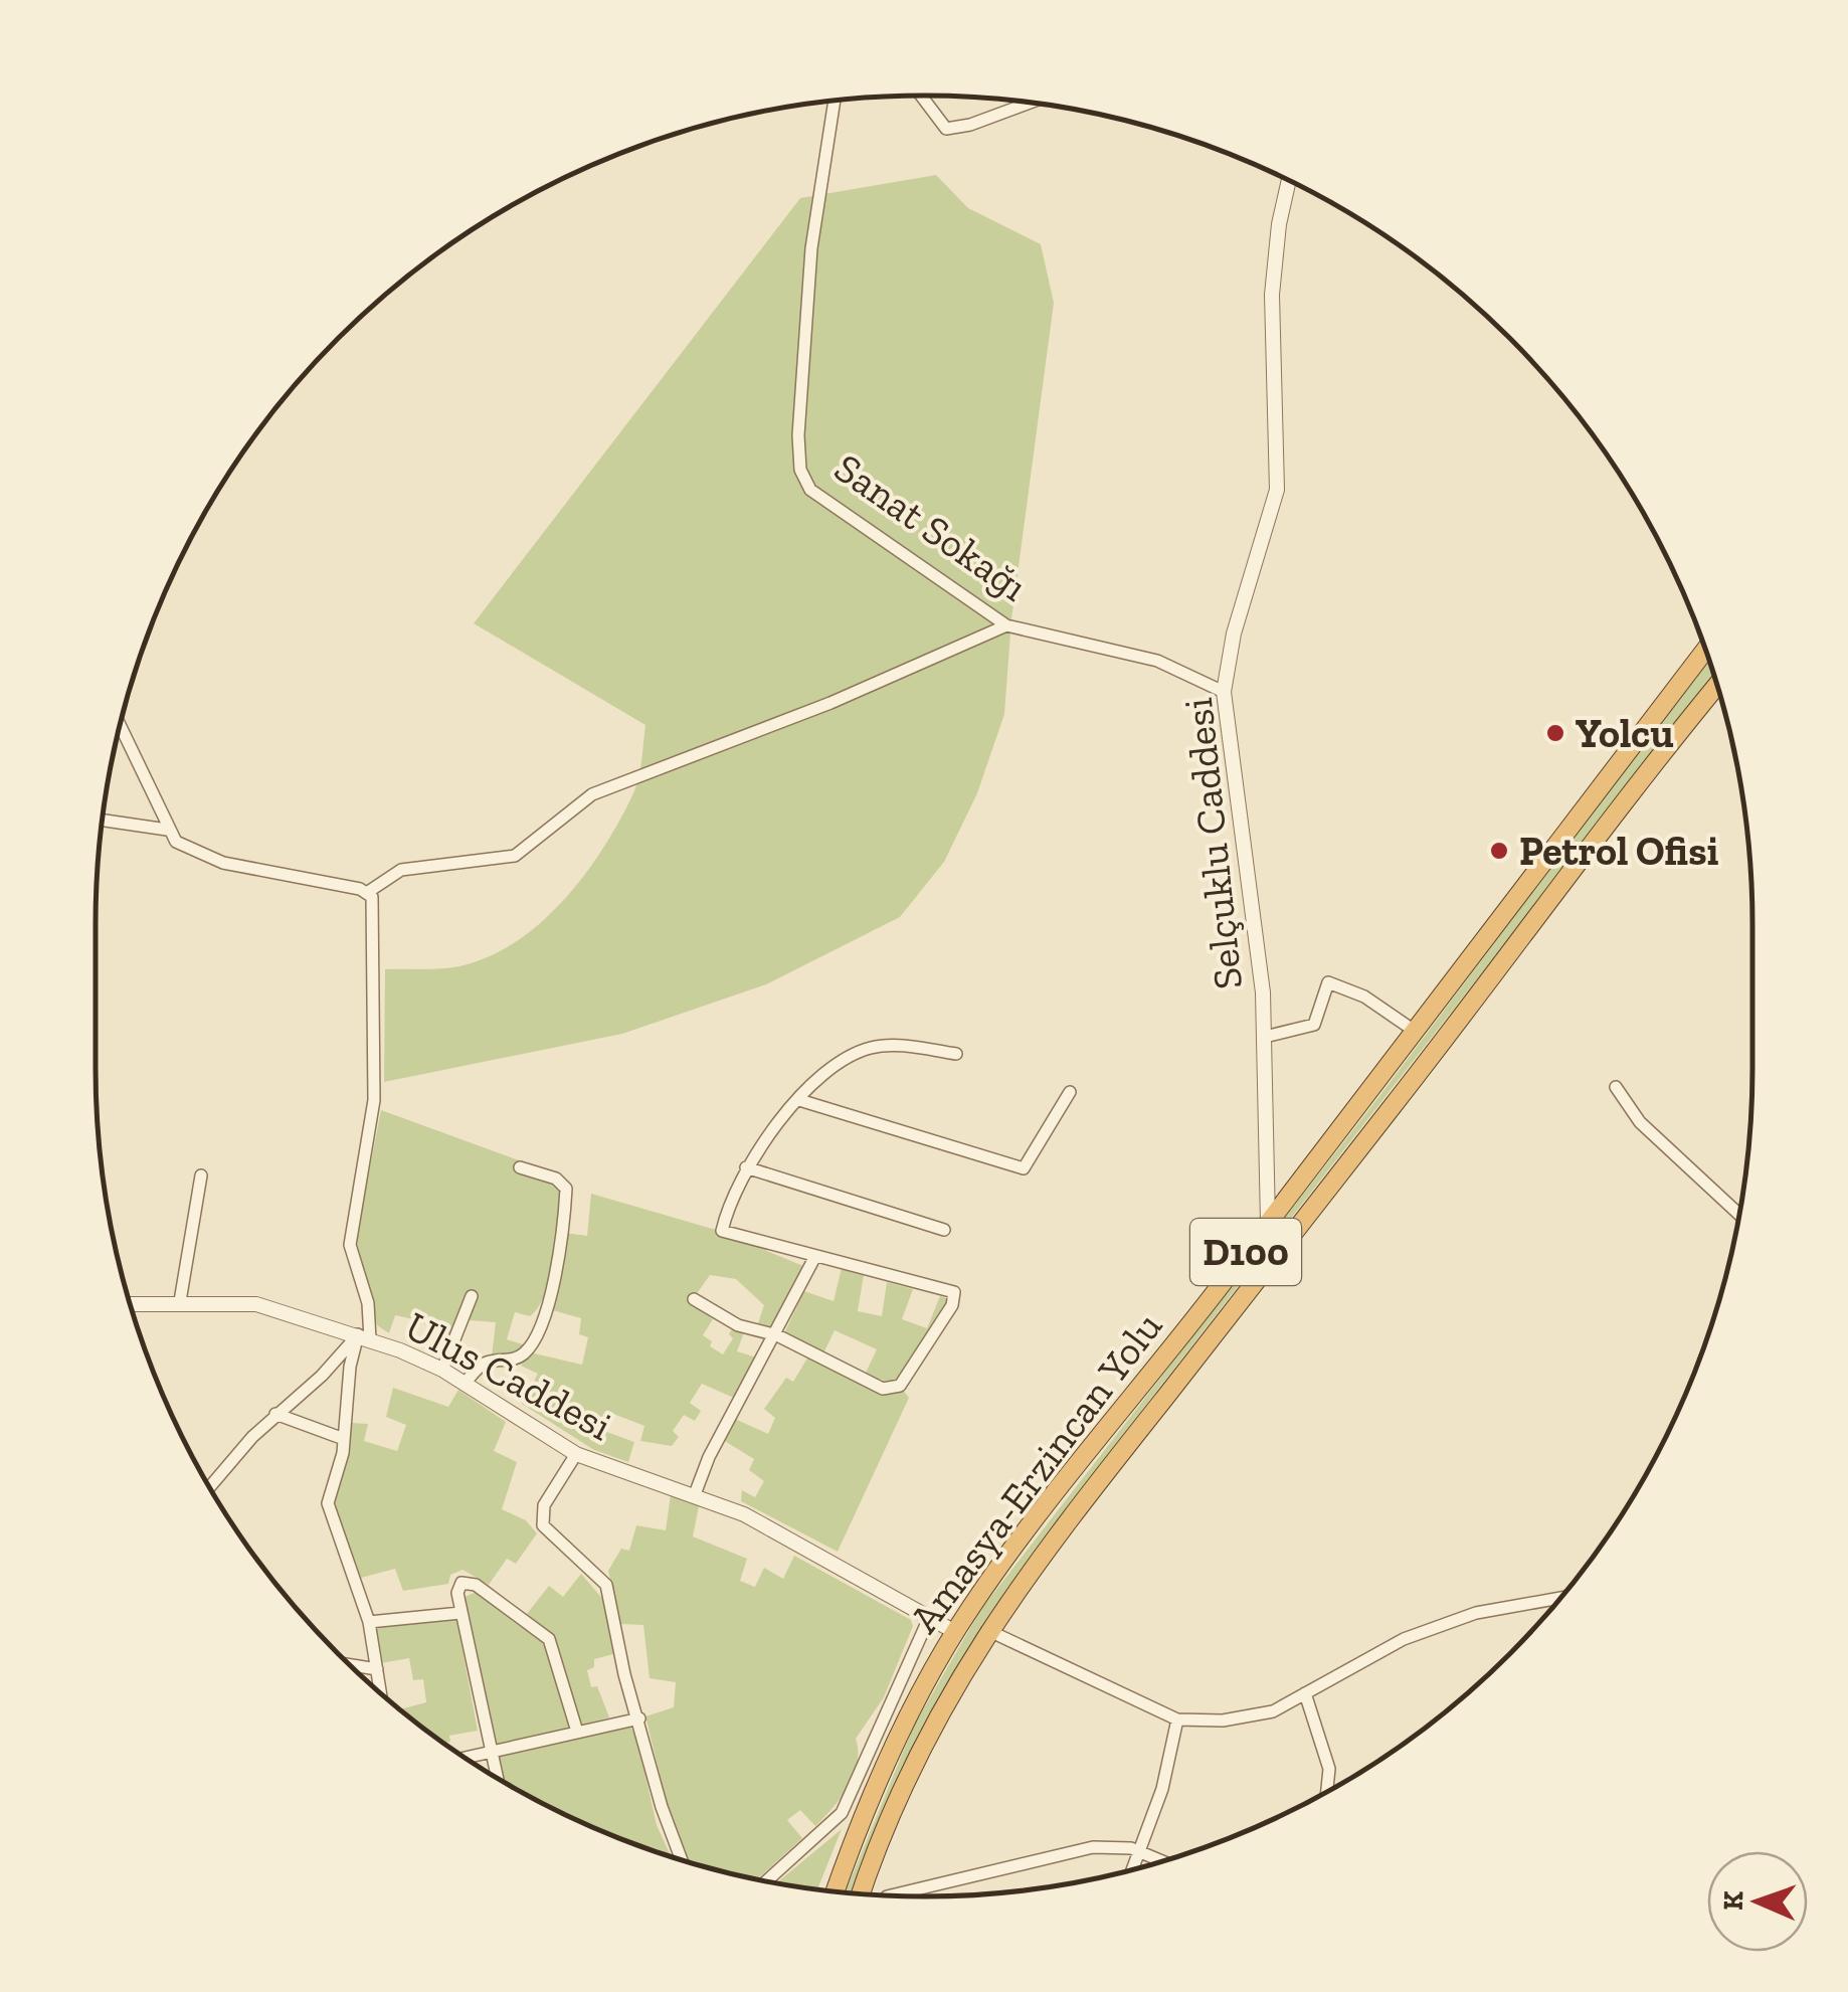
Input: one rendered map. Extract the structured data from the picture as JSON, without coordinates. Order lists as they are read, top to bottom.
{
  "streets": {
    "highway": ["D100", "Amasya-Erzincan Yolu"],
    "street": ["Sanat Sokağı", "Selçuklu Caddesi", "Ulus Caddesi"]
  },
  "crossings": [
    ["Sanat Sokağı", "Selçuklu Caddesi"],
    ["Selçuklu Caddesi", "Amasya-Erzincan Yolu"],
    ["Ulus Caddesi", "Amasya-Erzincan Yolu"]
  ],
  "places": ["Yolcu", "Petrol Ofisi"],
  "north": "left"
}
